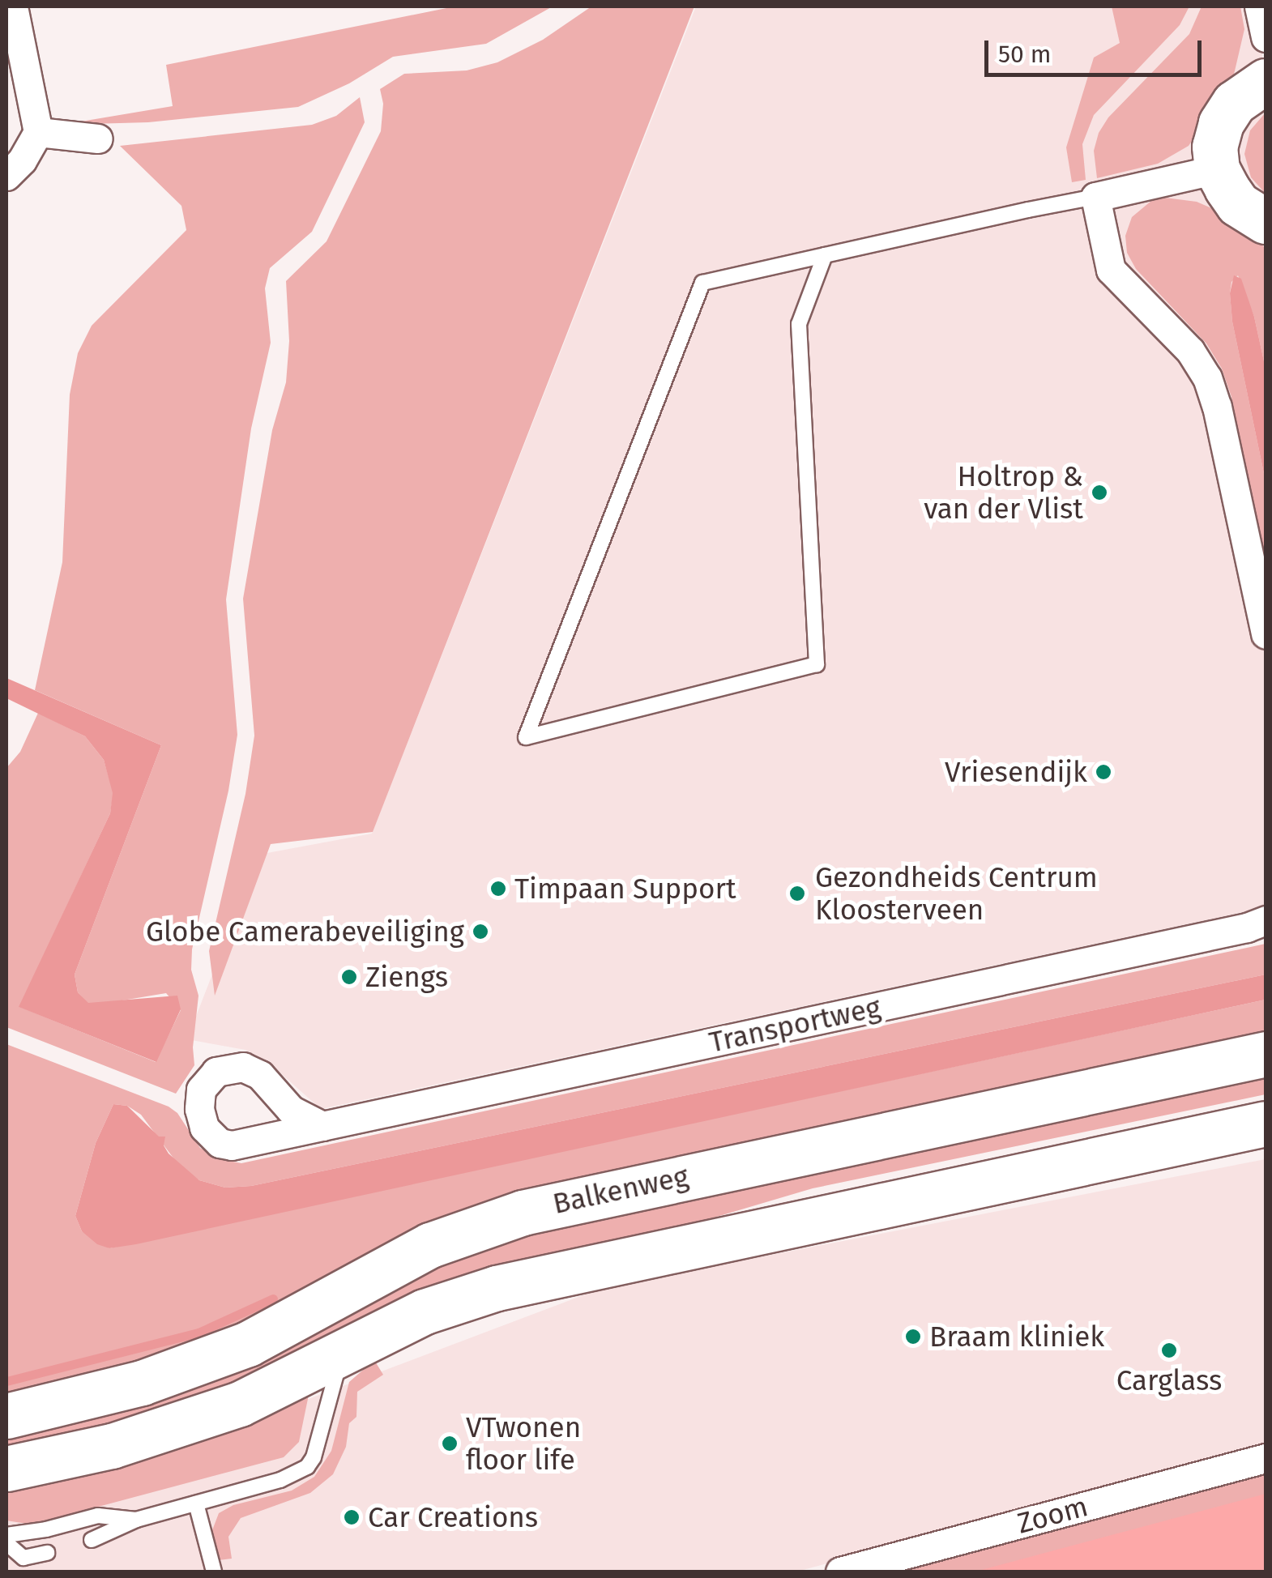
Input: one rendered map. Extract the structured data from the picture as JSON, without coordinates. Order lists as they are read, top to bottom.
{
  "streets": {
    "main road": ["Balkenweg"],
    "street": ["Transportweg", "Zoom"]
  },
  "places": [
    "Holtrop & van der Vlist",
    "Vriesendijk",
    "Timpaan Support",
    "Gezondheids Centrum Kloosterveen",
    "Globe Camerabeveiliging",
    "Ziengs",
    "Braam kliniek",
    "Carglass",
    "VTwonen floor life",
    "Car Creations"
  ],
  "scale_bar": "50 m"
}
